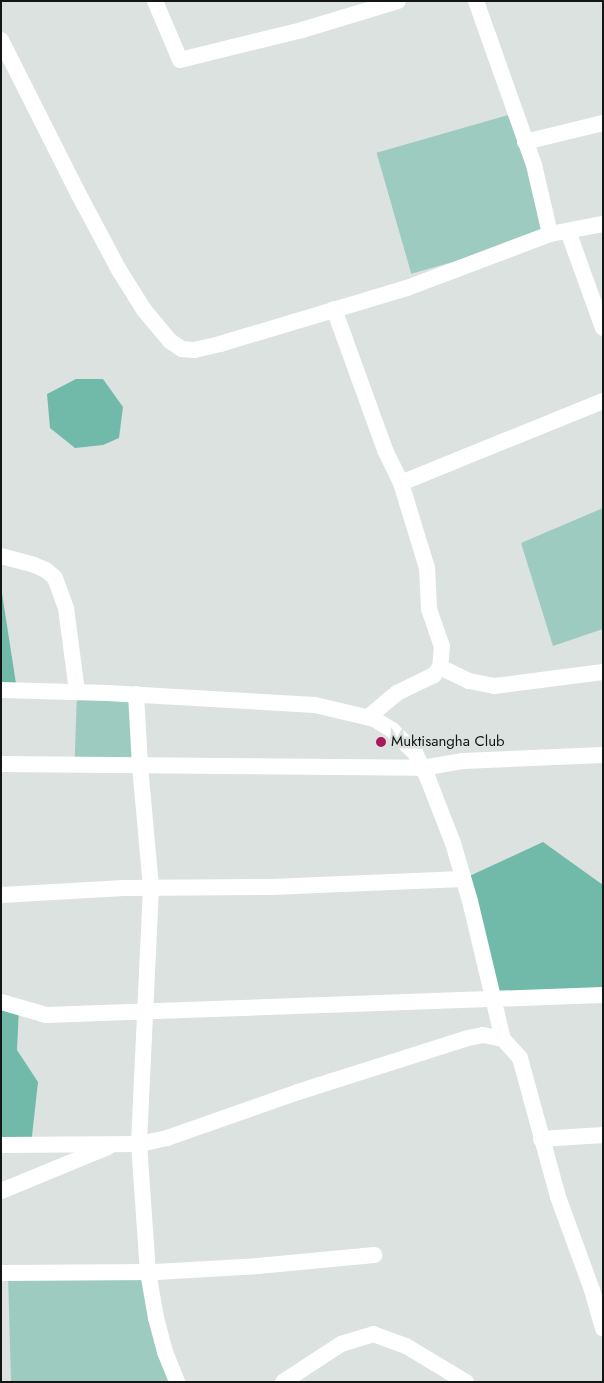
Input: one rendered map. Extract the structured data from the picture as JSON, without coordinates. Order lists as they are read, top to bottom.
{
  "places": ["Muktisangha Club"]
}
